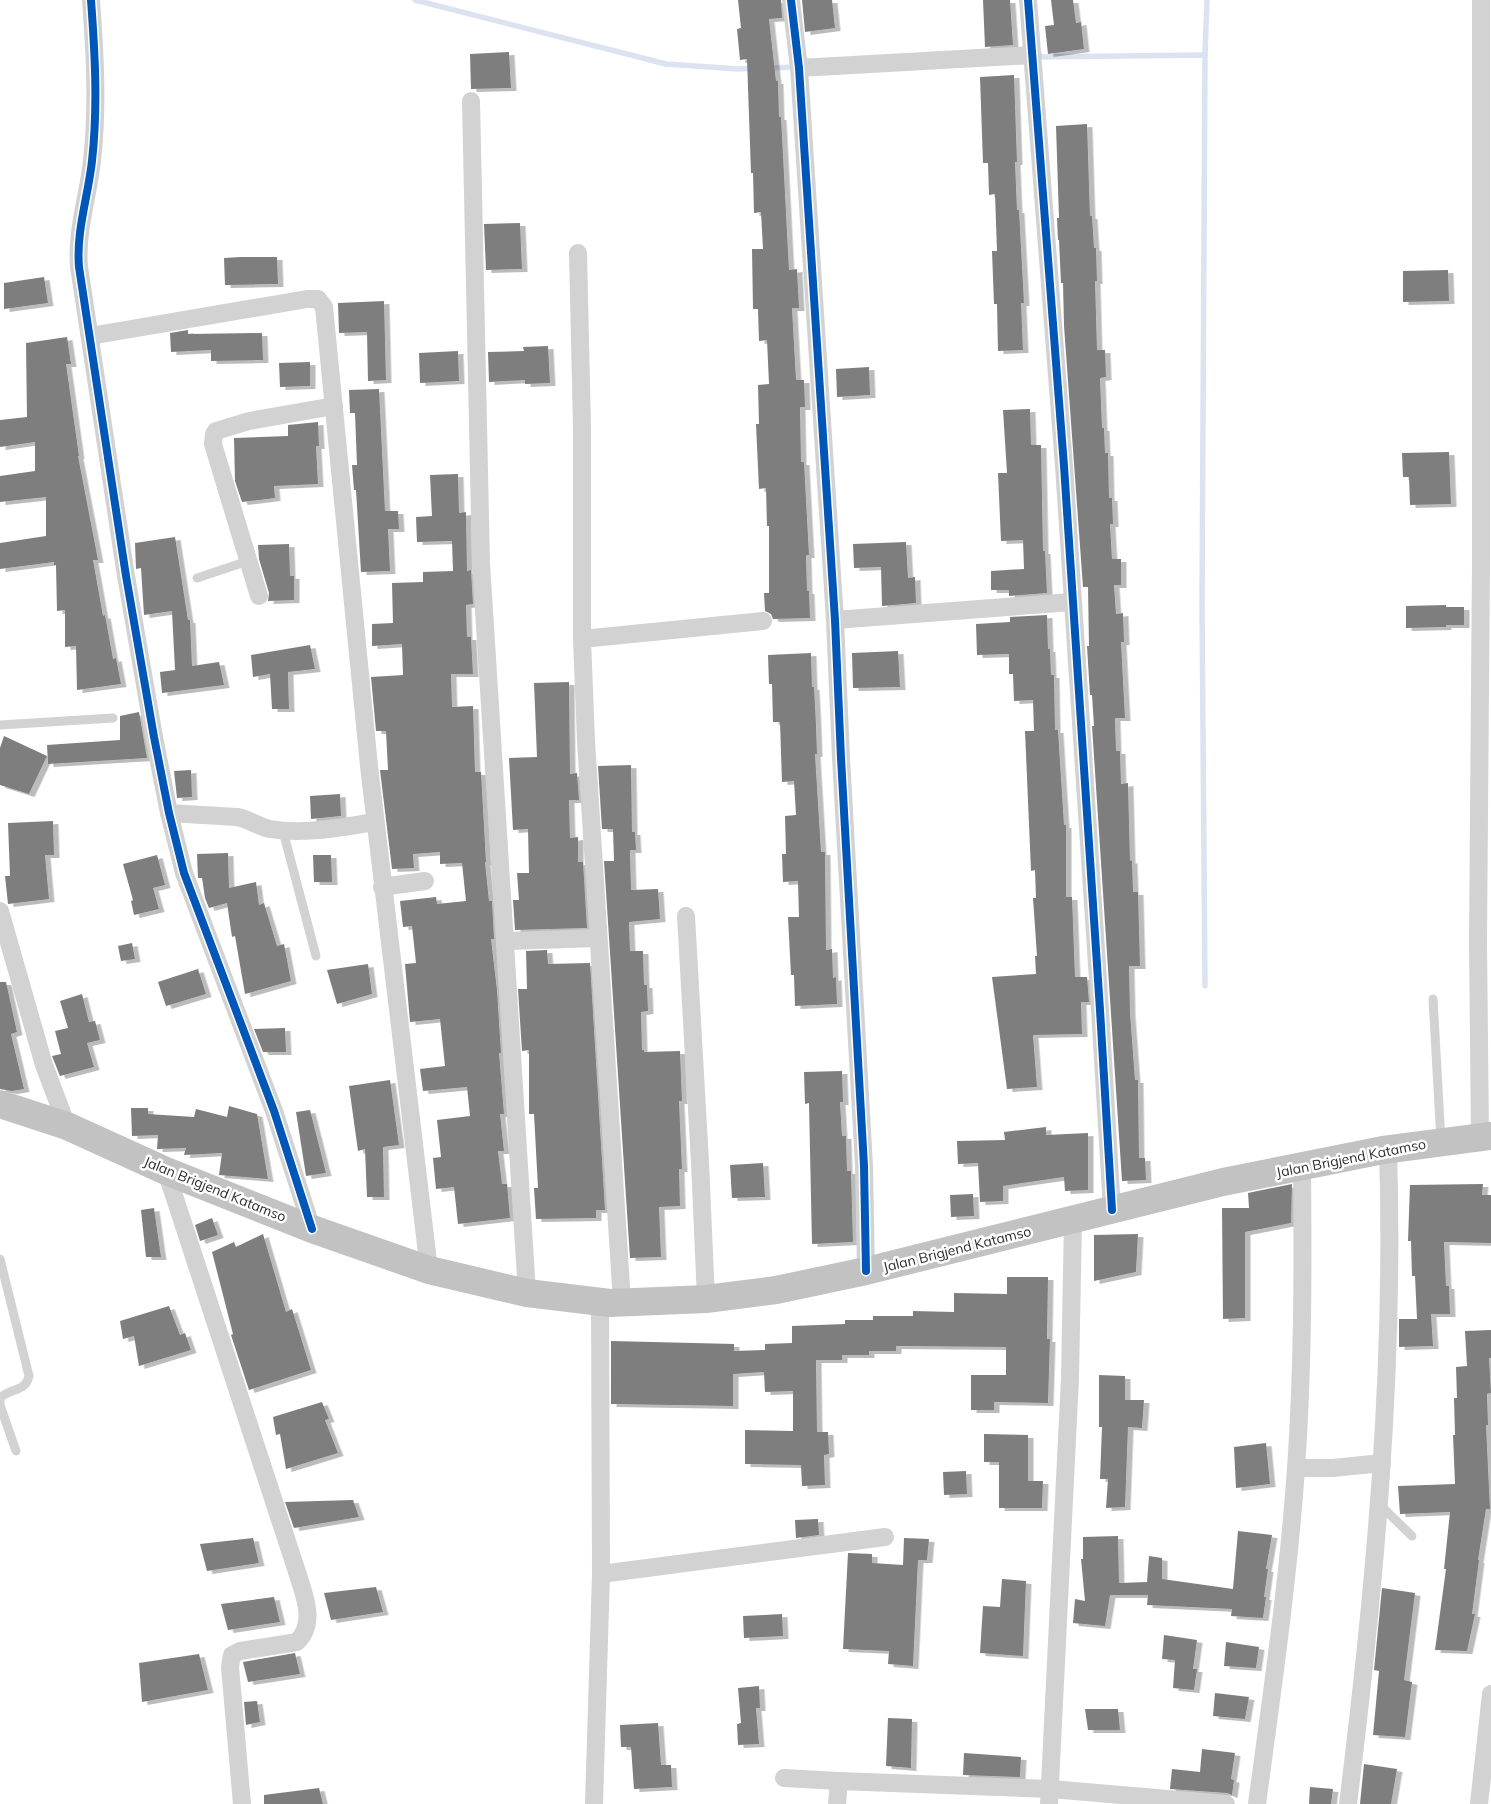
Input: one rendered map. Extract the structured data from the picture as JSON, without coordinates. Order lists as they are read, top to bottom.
{
  "streets": {
    "highway": ["Jalan Brigjend Katamso"]
  }
}
